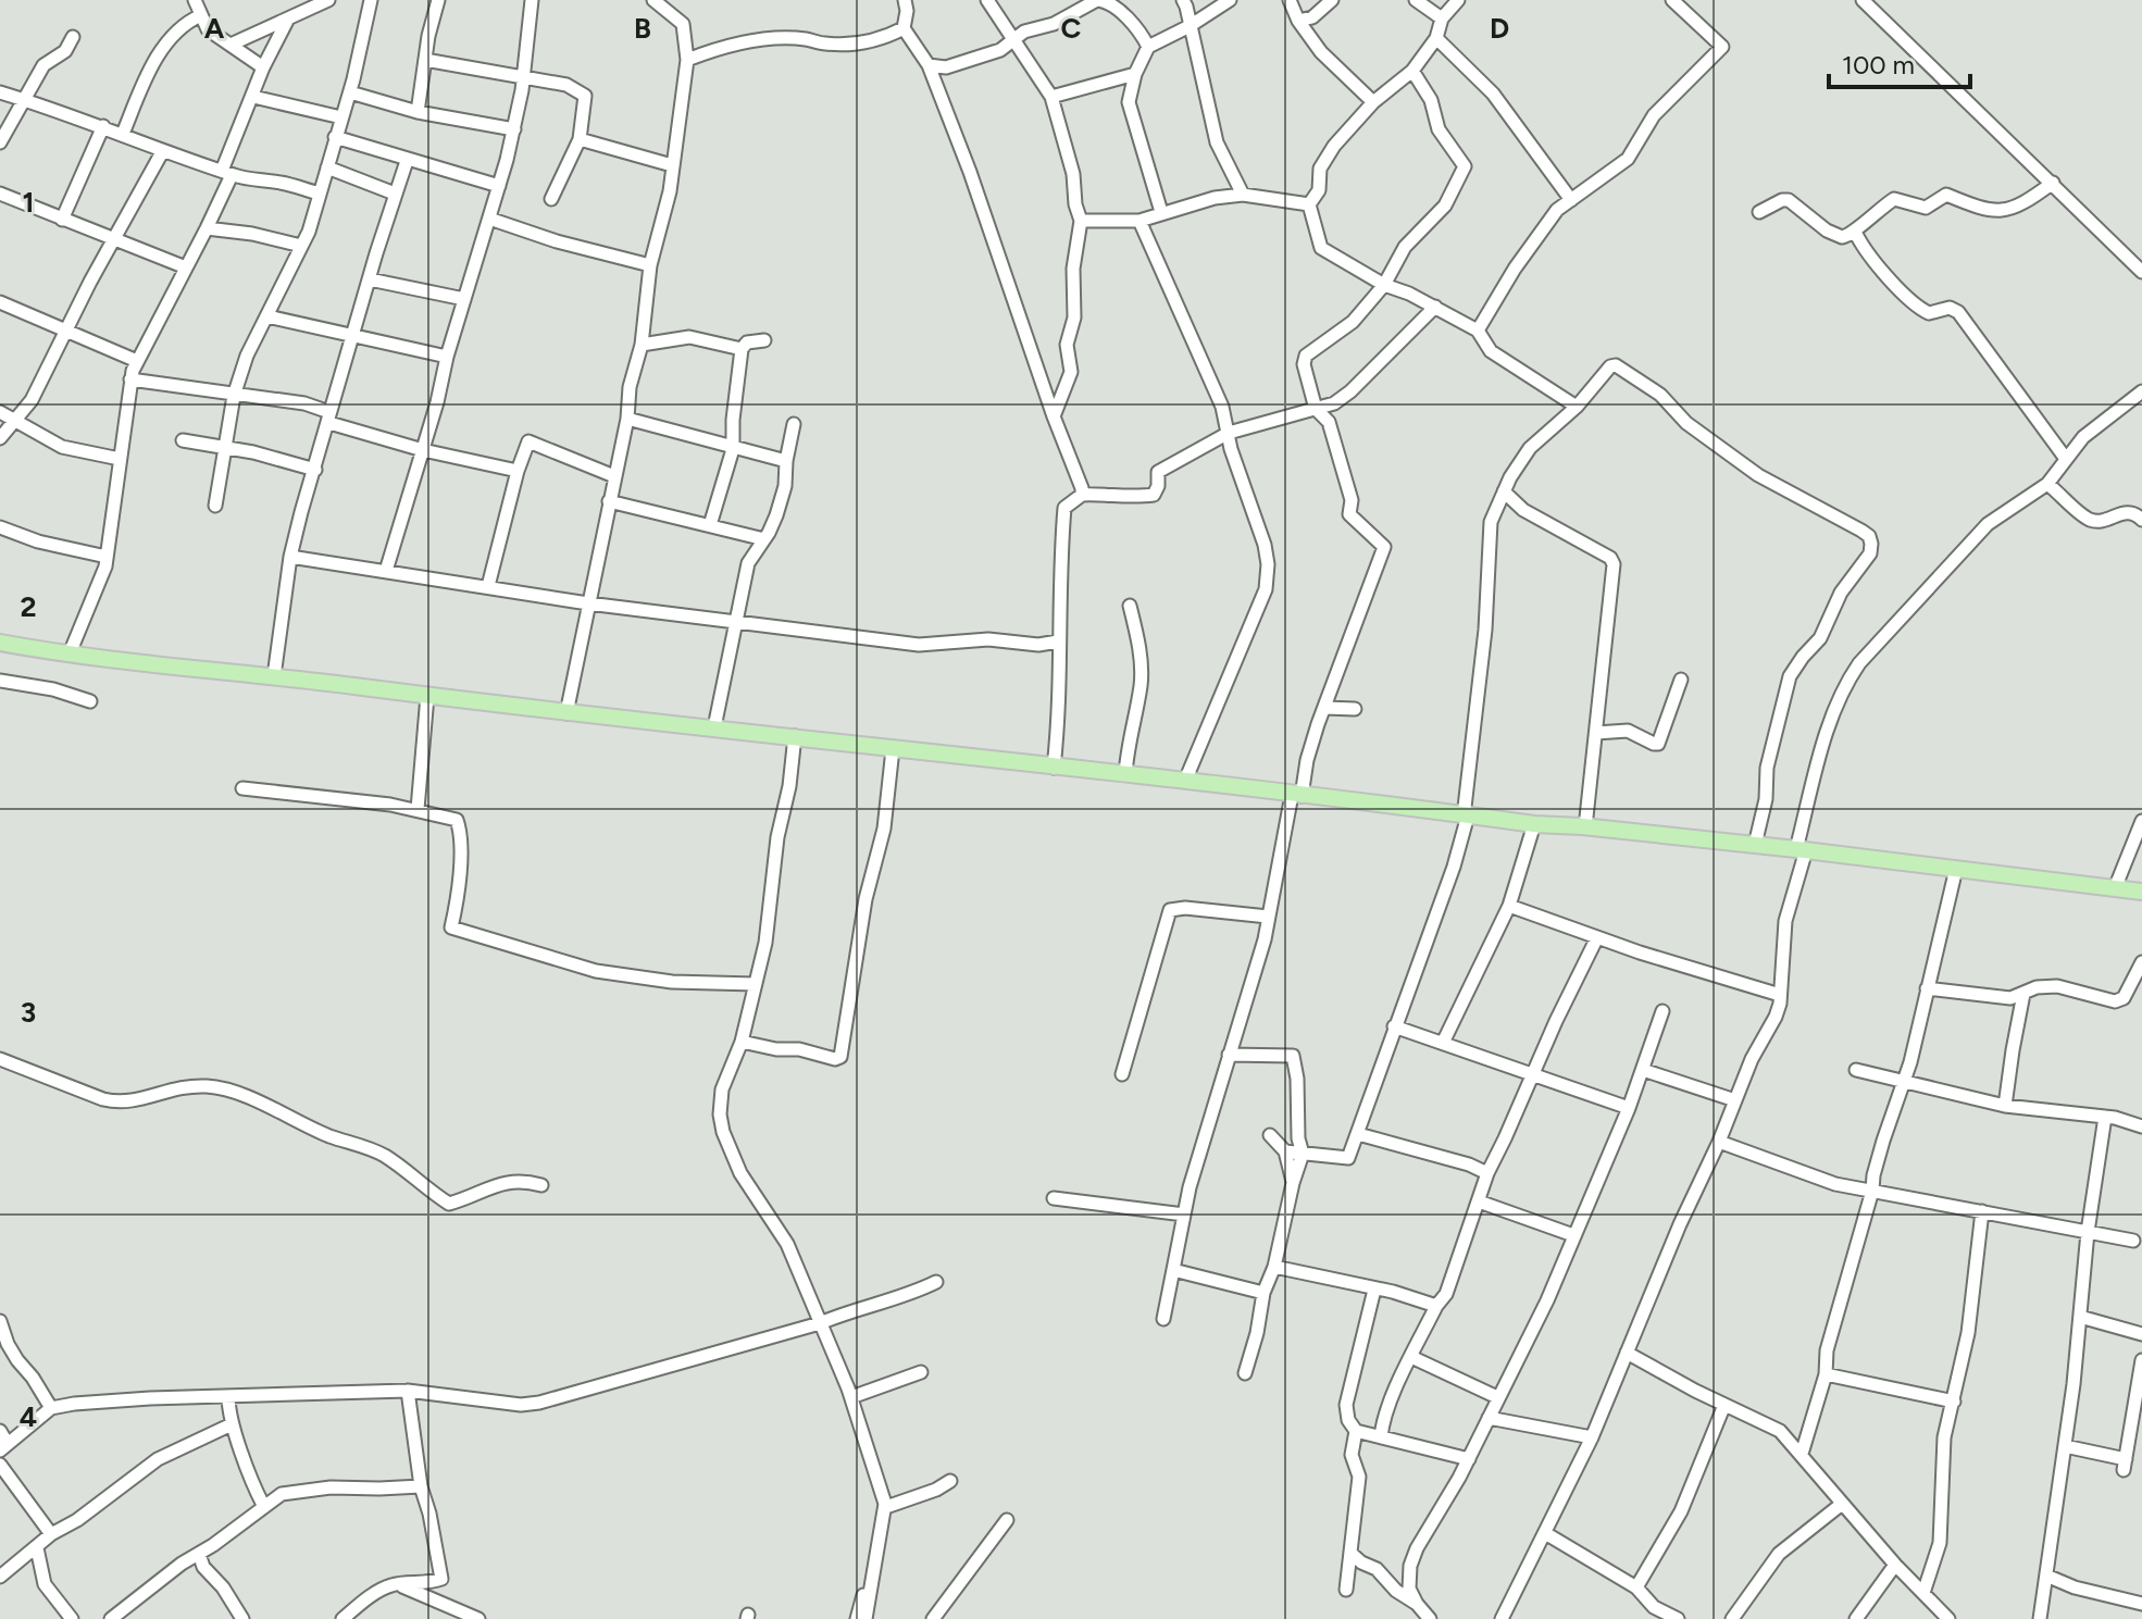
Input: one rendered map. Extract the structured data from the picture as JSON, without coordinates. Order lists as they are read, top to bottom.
{
  "scale_bar": "100 m",
  "grid": {
    "columns": [
      "A",
      "B",
      "C",
      "D"
    ],
    "rows": [
      "1",
      "2",
      "3",
      "4"
    ]
  }
}
